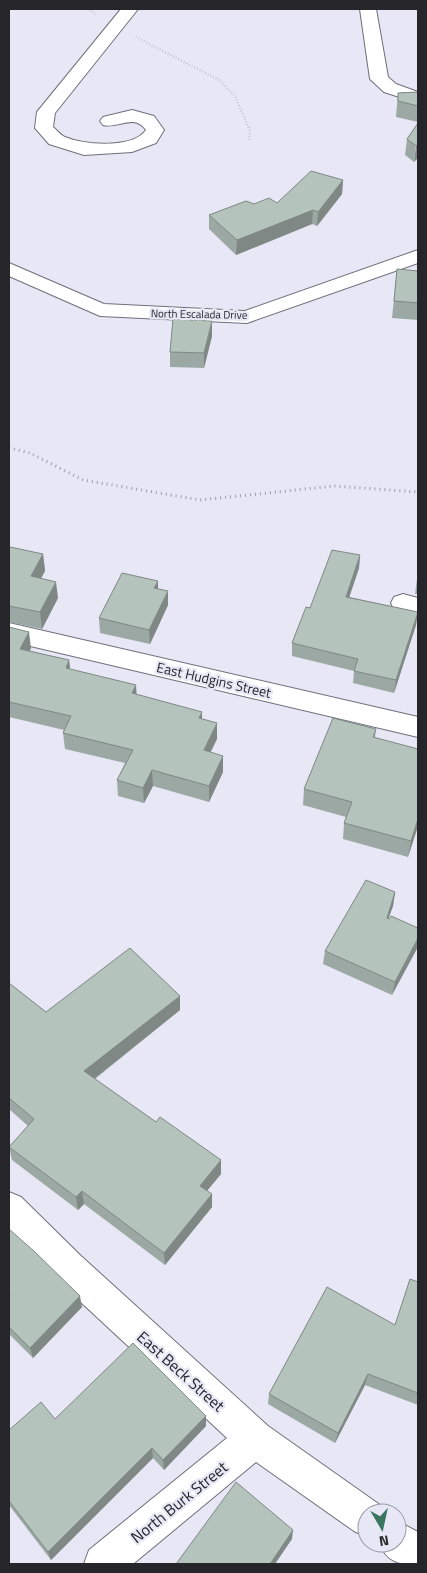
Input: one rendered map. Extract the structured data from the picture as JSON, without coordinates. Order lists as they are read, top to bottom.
{
  "streets": {
    "street": [
      "North Escalada Drive",
      "East Hudgins Street",
      "East Beck Street",
      "North Burk Street"
    ]
  },
  "crossings": [
    ["East Beck Street", "North Burk Street"]
  ],
  "north": "bottom"
}
